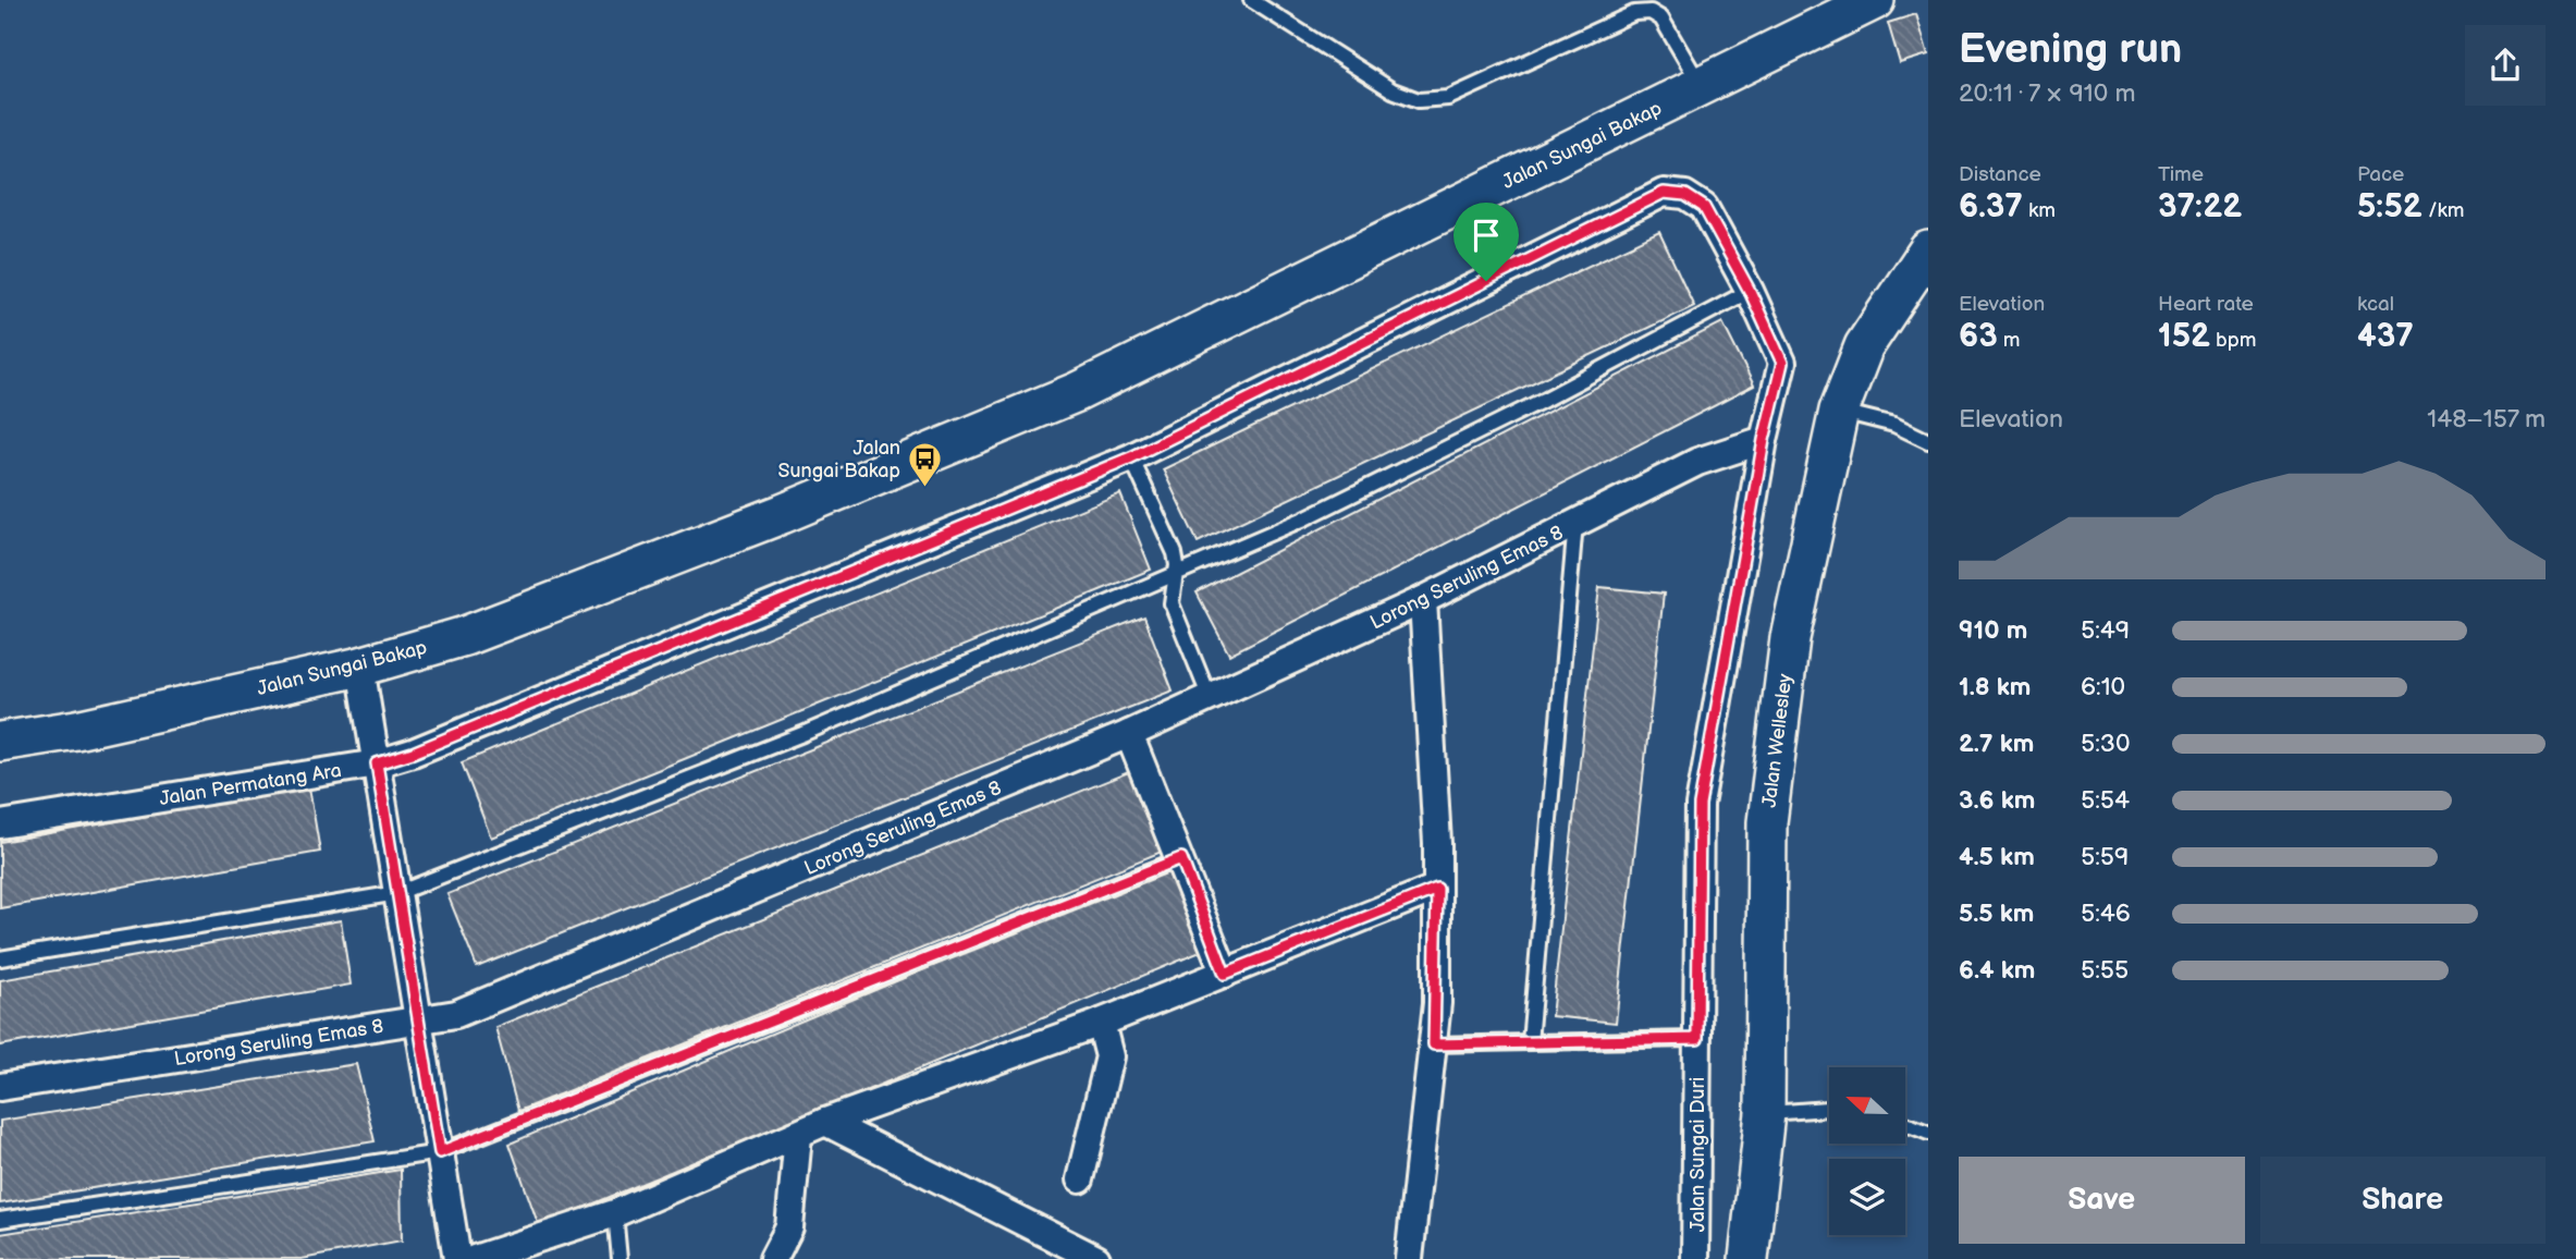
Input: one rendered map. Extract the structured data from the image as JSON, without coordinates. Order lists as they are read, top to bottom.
{
  "streets": {
    "main road": ["Jalan Sungai Bakap", "Jalan Wellesley"],
    "street": ["Lorong Seruling Emas 8", "Jalan Permatang Ara", "Jalan Sungai Duri"]
  },
  "crossings": [
    ["Lorong Seruling Emas 8", "Jalan Sungai Duri"],
    ["Jalan Permatang Ara", "Jalan Sungai Duri"]
  ],
  "places": {
    "bus stop": ["Jalan Sungai Bakap"]
  },
  "north": "left",
  "page": {
    "heading": ["Evening run", "20:11 · 7 × 910 m"],
    "stats": [
      ["Distance", "6.37 km"],
      ["Time", "37:22"],
      ["Pace", "5:52 /km"],
      ["Elevation", "63 m"],
      ["Heart rate", "152 bpm"],
      ["kcal", "437"]
    ],
    "chart": ["Elevation", "148–157 m"],
    "list": [
      {
        "name": "910 m",
        "note": "5:49"
      },
      {
        "name": "1.8 km",
        "note": "6:10"
      },
      {
        "name": "2.7 km",
        "note": "5:30"
      },
      {
        "name": "3.6 km",
        "note": "5:54"
      },
      {
        "name": "4.5 km",
        "note": "5:59"
      },
      {
        "name": "5.5 km",
        "note": "5:46"
      },
      {
        "name": "6.4 km",
        "note": "5:55"
      }
    ],
    "buttons": ["Save", "Share"]
  }
}
